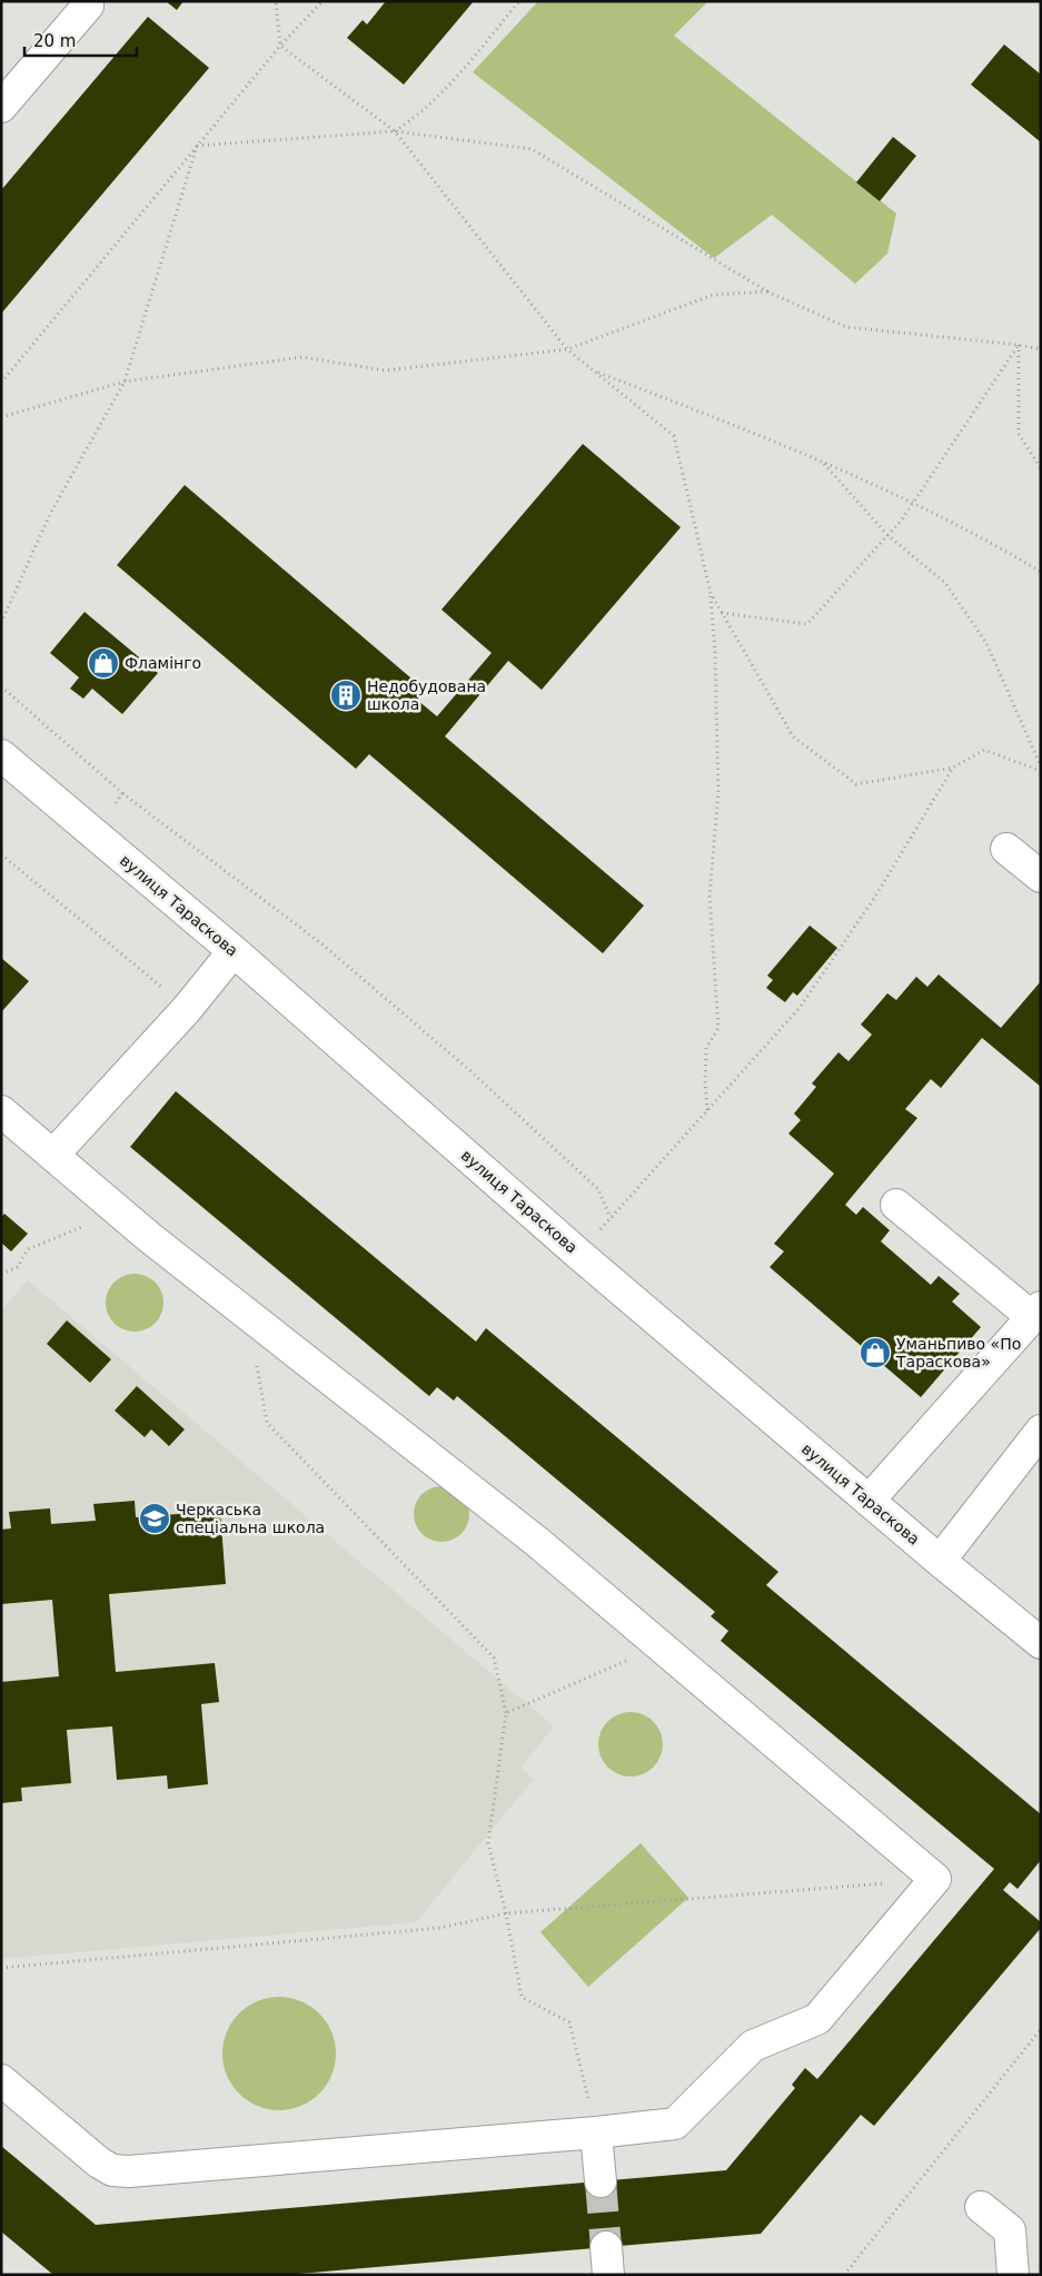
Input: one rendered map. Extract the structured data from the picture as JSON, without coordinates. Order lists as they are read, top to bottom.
{
  "streets": {
    "street": ["вулиця Тараскова"]
  },
  "places": {
    "shop": ["Фламінго", "Уманьпиво «По Тараскова»"],
    "building": ["Недобудована школа"],
    "school or university": ["Черкаська спеціальна школа"]
  },
  "scale_bar": "20 m"
}
